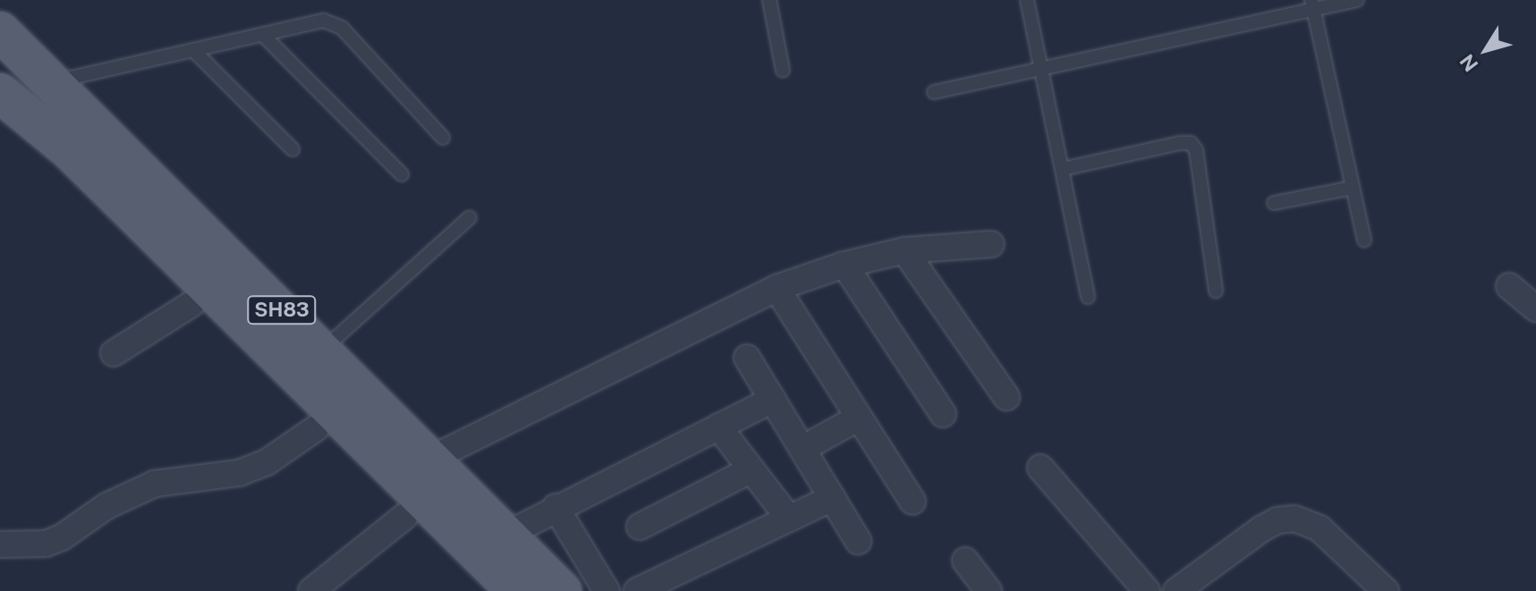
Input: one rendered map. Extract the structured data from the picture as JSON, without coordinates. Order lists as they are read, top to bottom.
{
  "streets": {
    "main road": ["SH83"]
  },
  "north": "bottom left"
}
